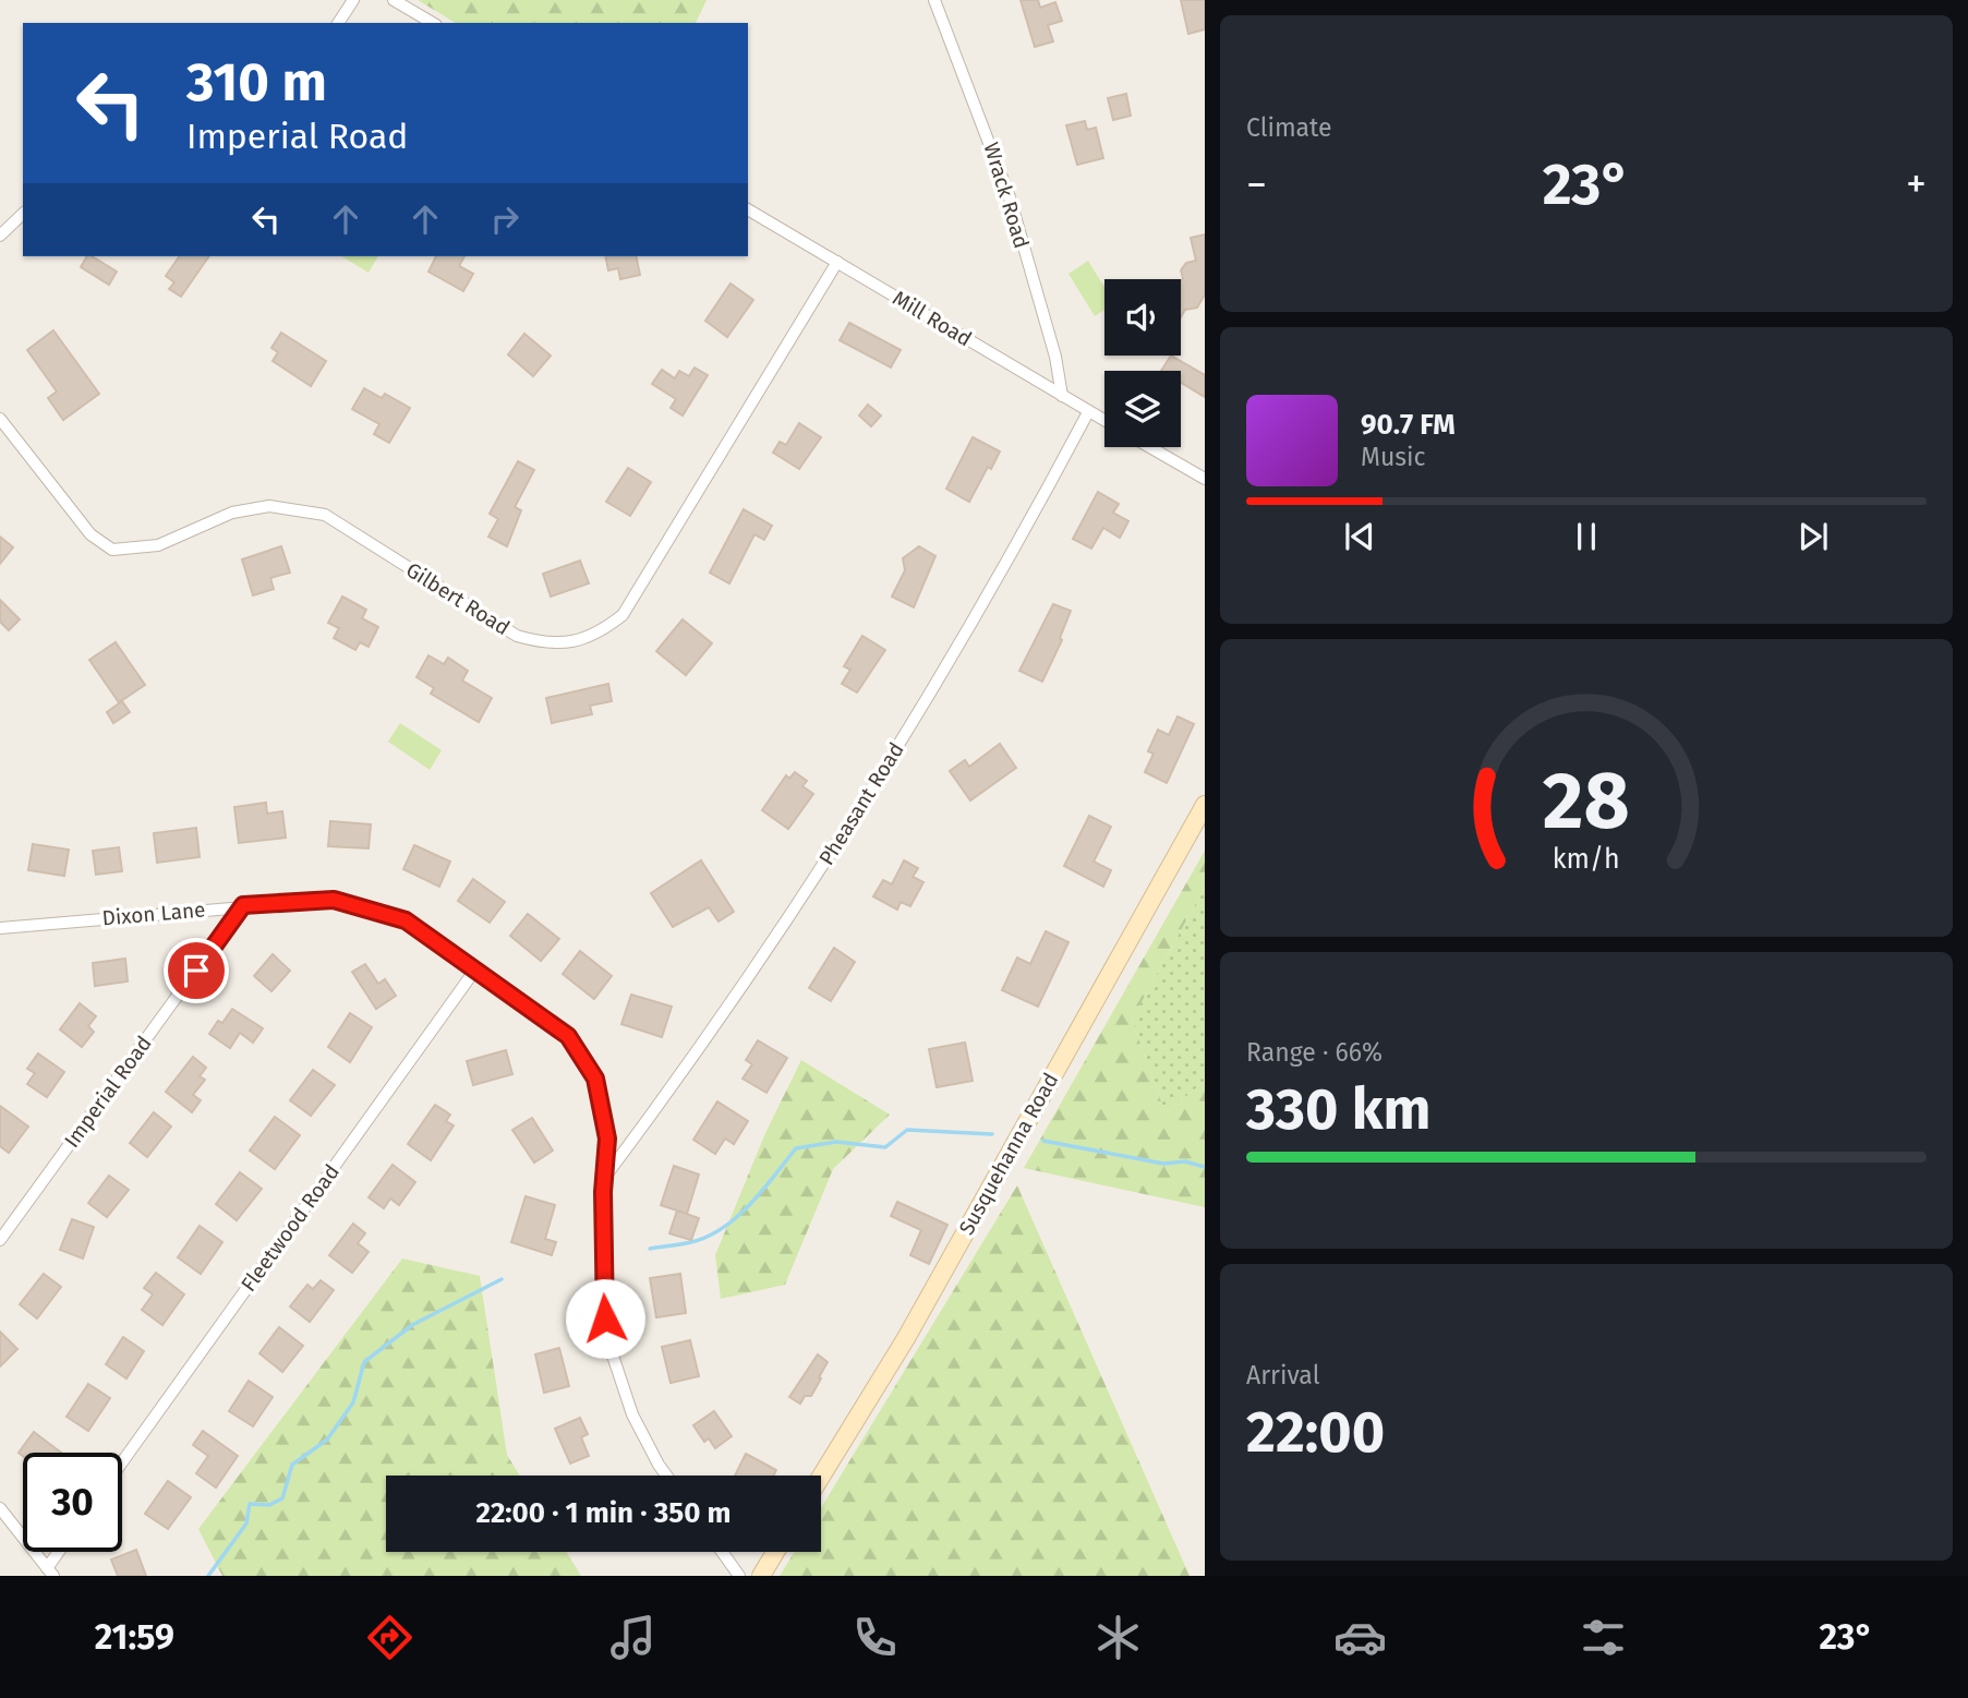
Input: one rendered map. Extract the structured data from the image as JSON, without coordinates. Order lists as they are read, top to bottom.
{
  "streets": {
    "main road": ["Susquehanna Road"],
    "street": [
      "Wrack Road",
      "Mill Road",
      "Gilbert Road",
      "Pheasant Road",
      "Dixon Lane",
      "Imperial Road",
      "Fleetwood Road"
    ]
  },
  "crossings": [
    ["Wrack Road", "Mill Road"],
    ["Mill Road", "Gilbert Road"],
    ["Mill Road", "Pheasant Road"],
    ["Pheasant Road", "Dixon Lane"],
    ["Dixon Lane", "Imperial Road"],
    ["Dixon Lane", "Fleetwood Road"]
  ],
  "page": {
    "tile": [
      "Climate",
      ["Range · 66%", "330 km"],
      ["Arrival", "22:00"]
    ],
    "turn": ["310 m", "Imperial Road"],
    "heat": ["−", "23°", "+"],
    "song": ["90.7 FM", "Music"],
    "limit": "30",
    "trip": "22:00 · 1 min · 350 m",
    "tabs": ["21:59", "23°"],
    "gauge": ["28", "km/h"]
  }
}
